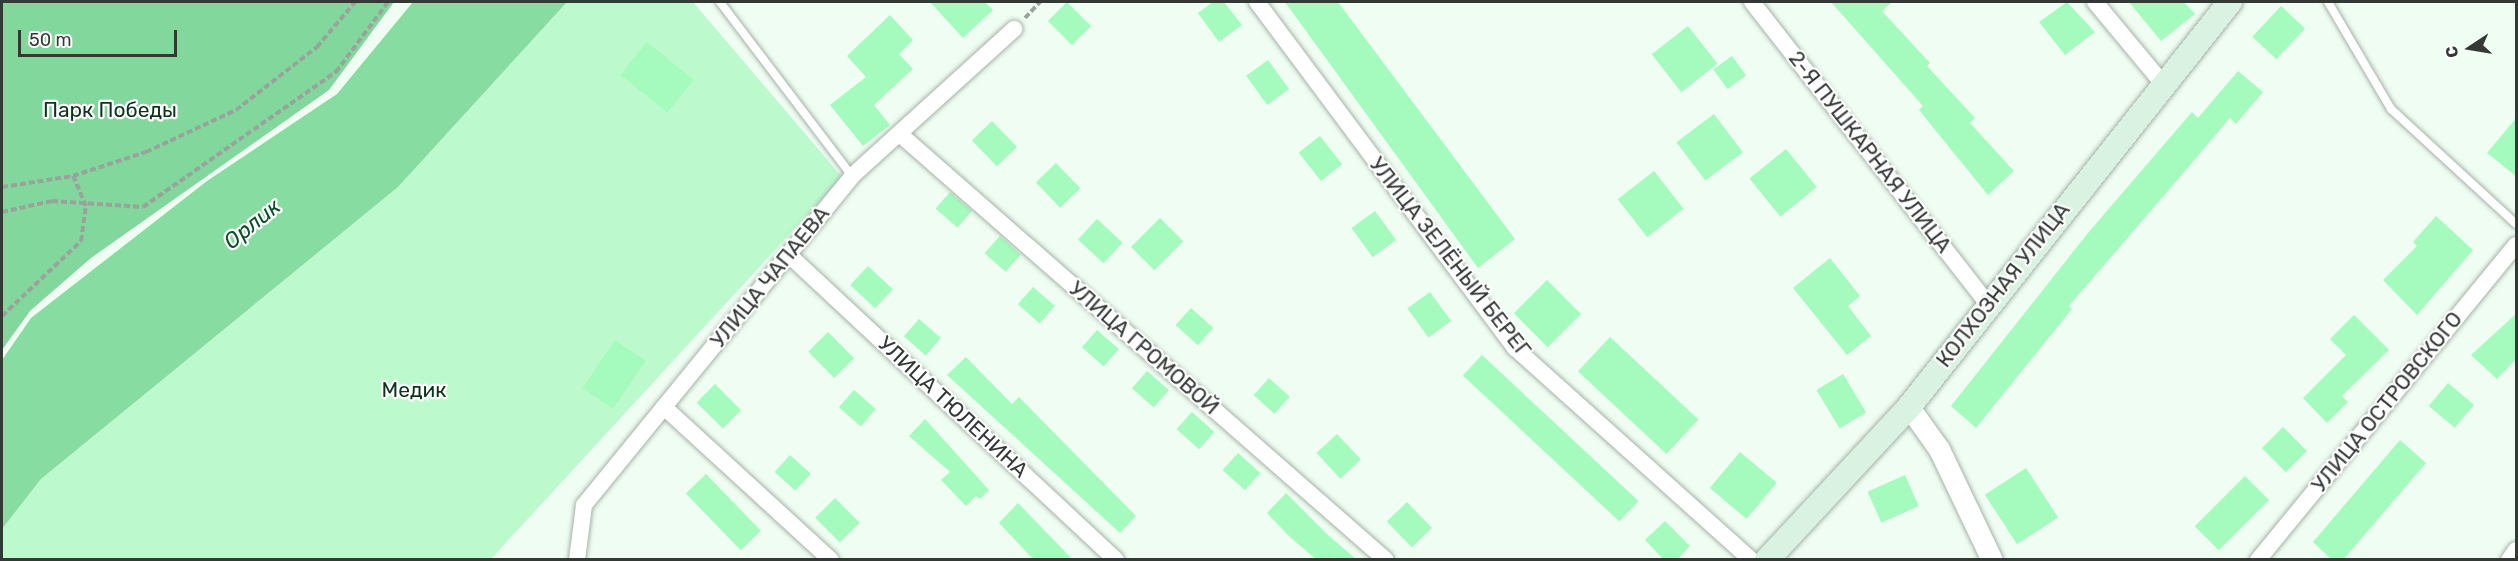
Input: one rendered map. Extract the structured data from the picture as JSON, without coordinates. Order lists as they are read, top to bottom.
{
  "streets": {
    "main road": ["КОЛХОЗНАЯ УЛИЦА"],
    "street": [
      "2-Я ПУШКАРНАЯ УЛИЦА",
      "УЛИЦА ЗЕЛЁНЫЙ БЕРЕГ",
      "УЛИЦА ЧАПАЕВА",
      "УЛИЦА ГРОМОВОЙ",
      "УЛИЦА ОСТРОВСКОГО",
      "УЛИЦА ТЮЛЕНИНА"
    ]
  },
  "crossings": [
    ["2-Я ПУШКАРНАЯ УЛИЦА", "КОЛХОЗНАЯ УЛИЦА"],
    ["УЛИЦА ЧАПАЕВА", "УЛИЦА ГРОМОВОЙ"],
    ["УЛИЦА ЧАПАЕВА", "УЛИЦА ТЮЛЕНИНА"]
  ],
  "water": ["Орлик"],
  "parks": ["Парк Победы", "Медик"],
  "scale_bar": "50 m",
  "north": "left"
}
